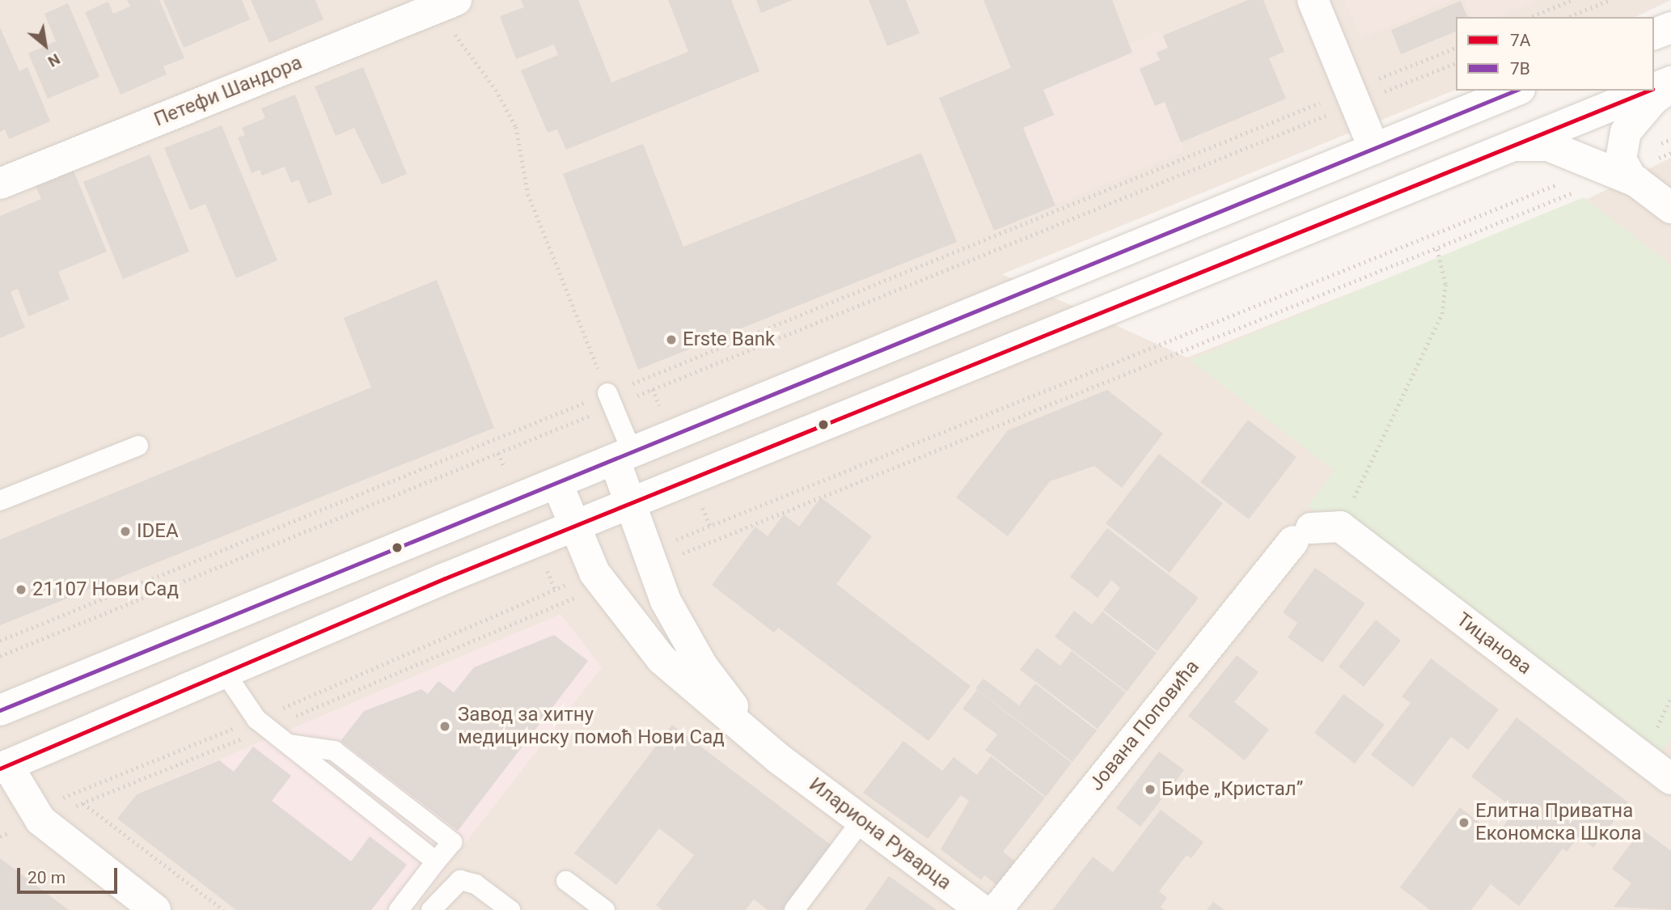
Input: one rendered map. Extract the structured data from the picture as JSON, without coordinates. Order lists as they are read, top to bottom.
{
  "streets": {
    "main road": [
      "Петефи Шандора",
      "Тицанова",
      "Јована Поповића",
      "Илариона Руварца"
    ]
  },
  "crossings": [
    ["Тицанова", "Јована Поповића"]
  ],
  "places": [
    "Erste Bank",
    "IDEA",
    "21107 Нови Сад",
    "Завод за хитну медицинску помоћ Нови Сад",
    "Бифе „Кристал”",
    "Елитна Приватна Економска Школа"
  ],
  "lines": ["transit line 7A", "transit line 7B"],
  "legend": ["7A", "7B"],
  "scale_bar": "20 m",
  "north": "bottom right"
}
